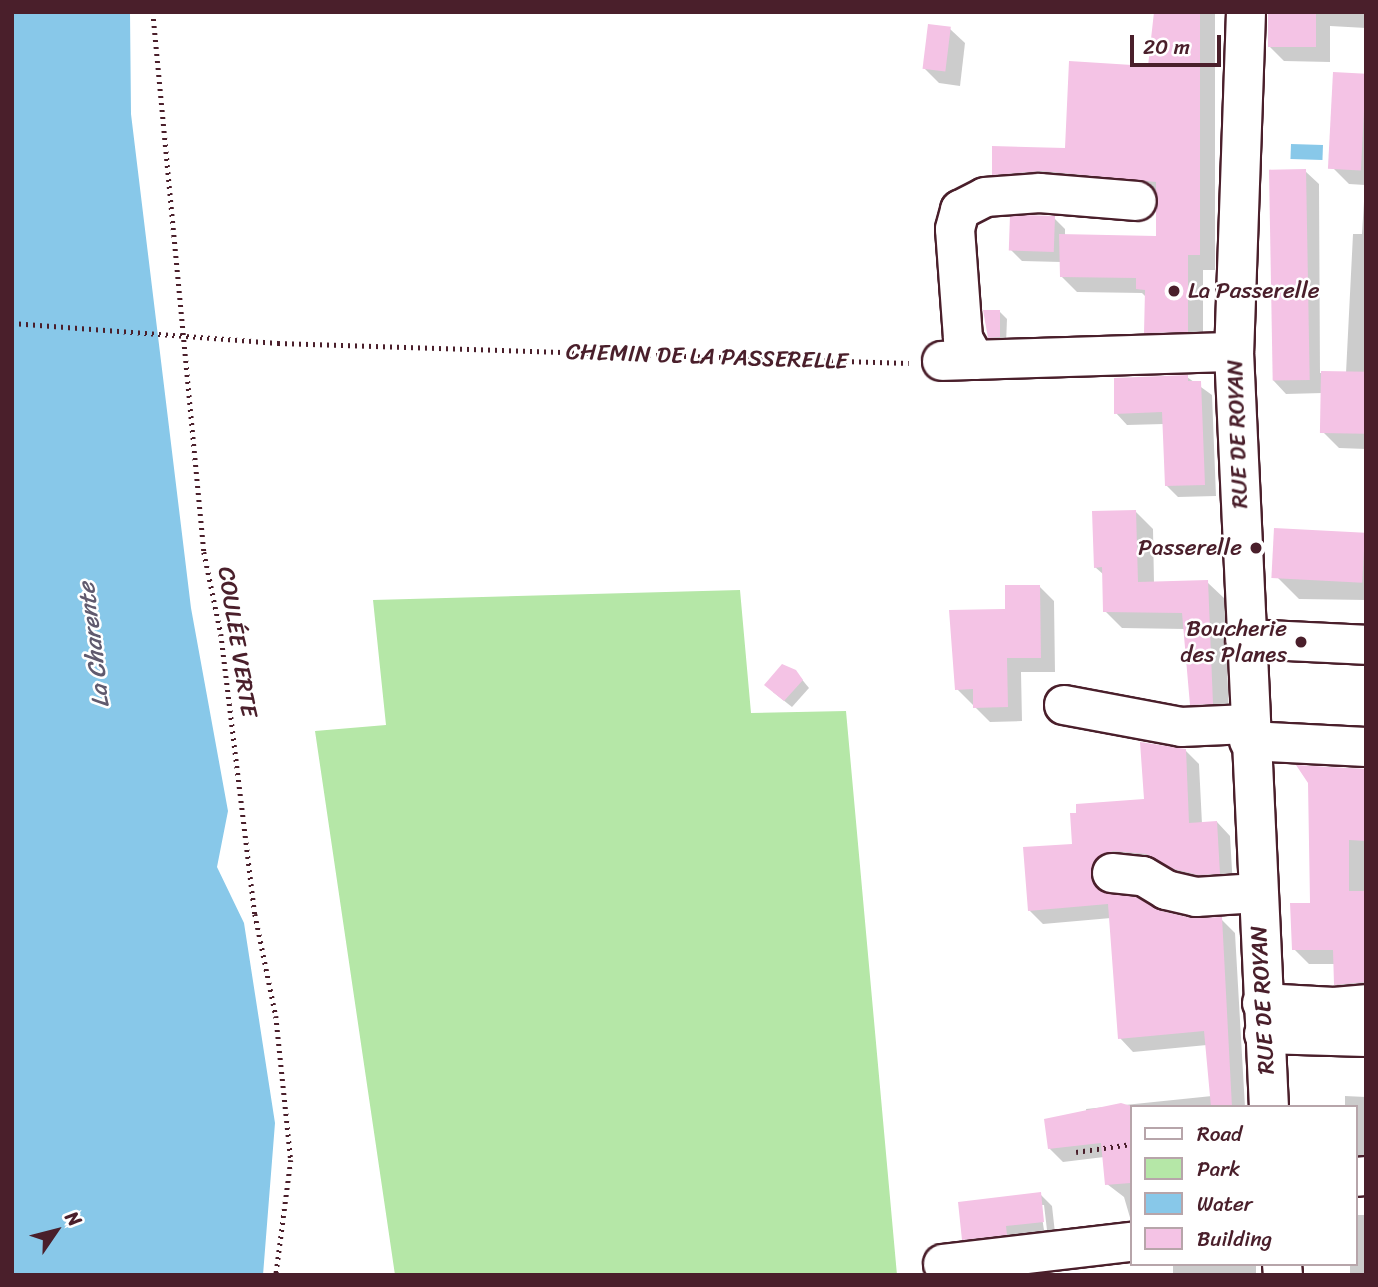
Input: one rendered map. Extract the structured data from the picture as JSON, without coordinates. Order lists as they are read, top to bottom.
{
  "streets": {
    "main road": ["RUE DE ROYAN"],
    "path": ["CHEMIN DE LA PASSERELLE", "COULÉE VERTE"]
  },
  "crossings": [
    ["CHEMIN DE LA PASSERELLE", "COULÉE VERTE"]
  ],
  "water": ["La Charente"],
  "places": ["La Passerelle", "Passerelle", "Boucherie des Planes"],
  "legend": [
    "Road",
    "Park",
    "Water",
    "Building"
  ],
  "scale_bar": "20 m",
  "north": "top right"
}
